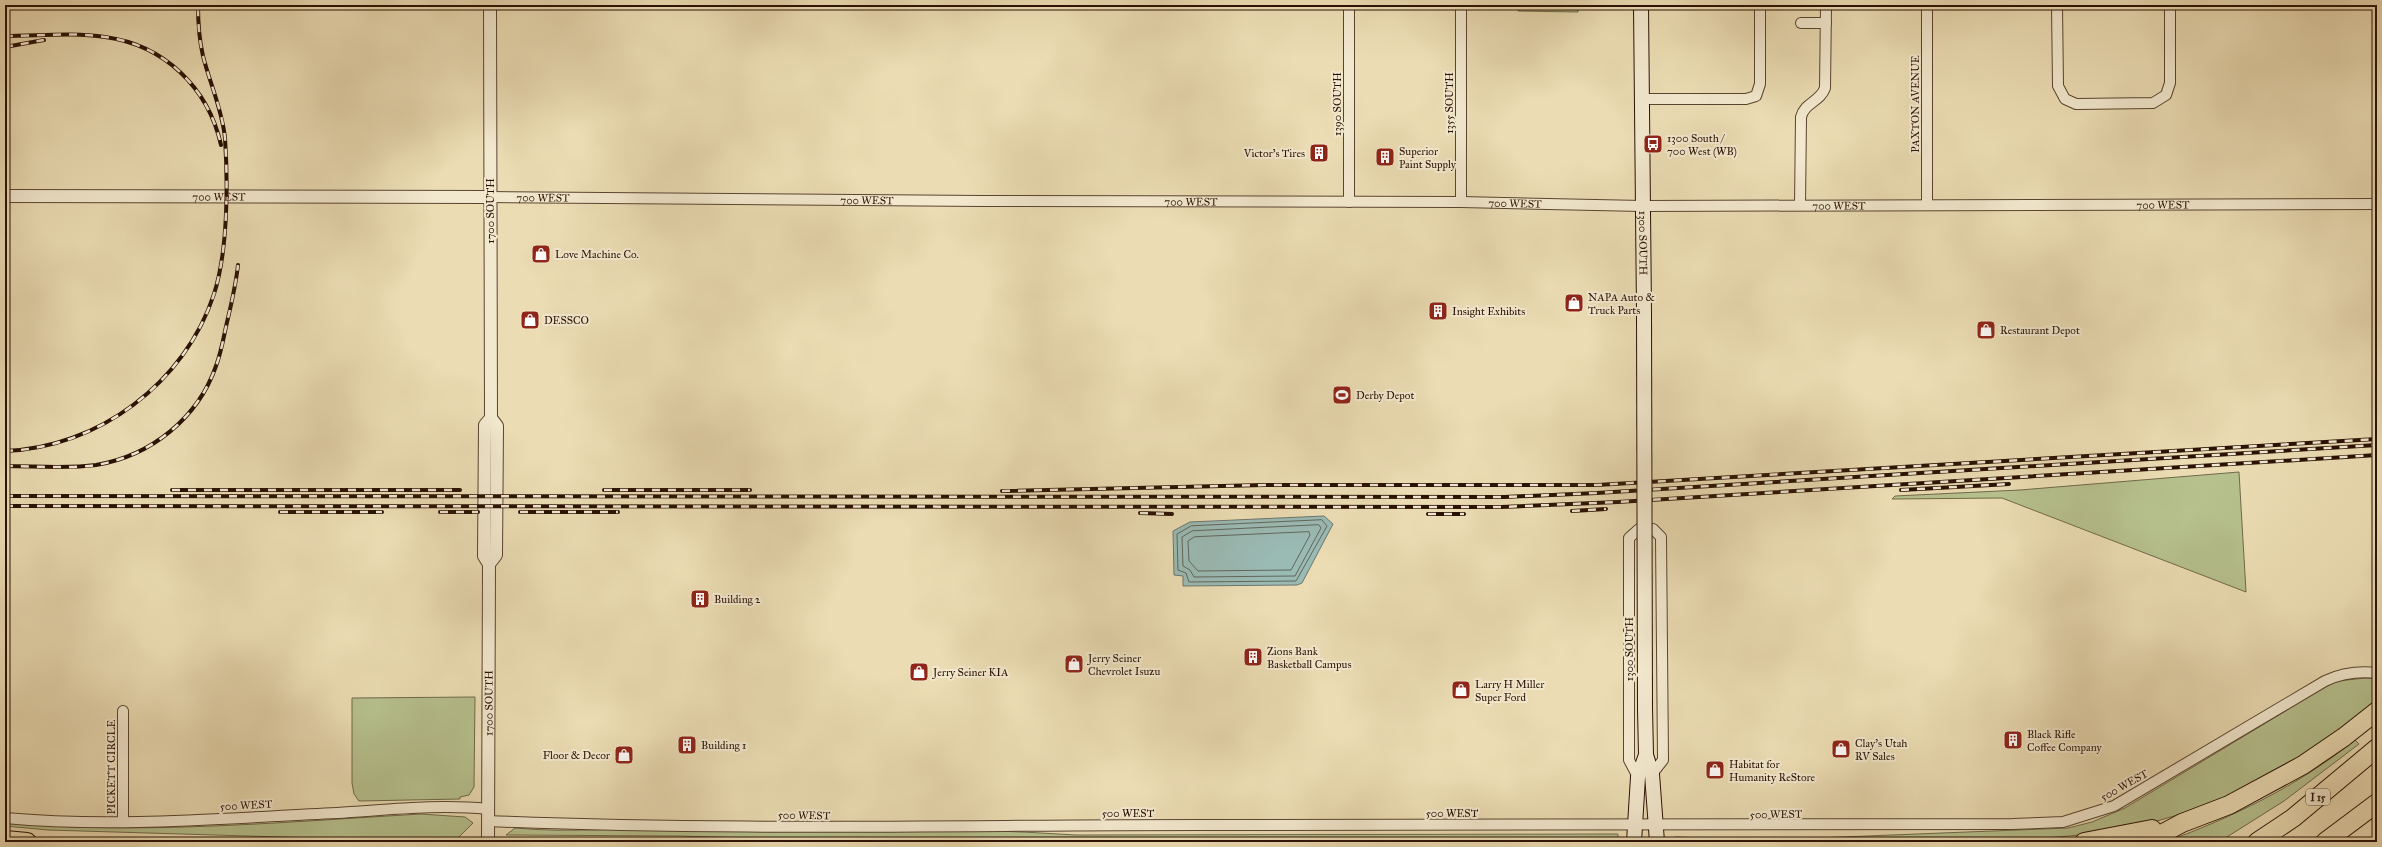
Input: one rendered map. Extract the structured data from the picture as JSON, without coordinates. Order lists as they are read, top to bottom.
{
  "streets": {
    "highway": ["I 15"],
    "main road": ["1300 SOUTH"],
    "street": [
      "1355 SOUTH",
      "1390 SOUTH",
      "PAXTON AVENUE",
      "700 WEST",
      "1700 SOUTH",
      "PICKETT CIRCLE",
      "500 WEST"
    ]
  },
  "crossings": [
    ["1355 SOUTH", "700 WEST"],
    ["1390 SOUTH", "700 WEST"],
    ["PAXTON AVENUE", "700 WEST"],
    ["700 WEST", "1700 SOUTH"],
    ["700 WEST", "1300 SOUTH"],
    ["1700 SOUTH", "500 WEST"],
    ["1300 SOUTH", "500 WEST"],
    ["PICKETT CIRCLE", "500 WEST"]
  ],
  "places": {
    "bus stop": ["1300 South / 700 West (WB)"],
    "building": [
      "Victor's Tires",
      "Superior Paint Supply",
      "Insight Exhibits",
      "Building 2",
      "Zions Bank Basketball Campus",
      "Black Rifle Coffee Company",
      "Building 1"
    ],
    "shop": [
      "Love Machine Co.",
      "NAPA Auto & Truck Parts",
      "DESSCO",
      "Restaurant Depot",
      "Jerry Seiner Chevrolet Isuzu",
      "Jerry Seiner KIA",
      "Larry H Miller Super Ford",
      "Clay's Utah RV Sales",
      "Floor & Decor",
      "Habitat for Humanity ReStore"
    ],
    "sports": ["Derby Depot"]
  }
}
